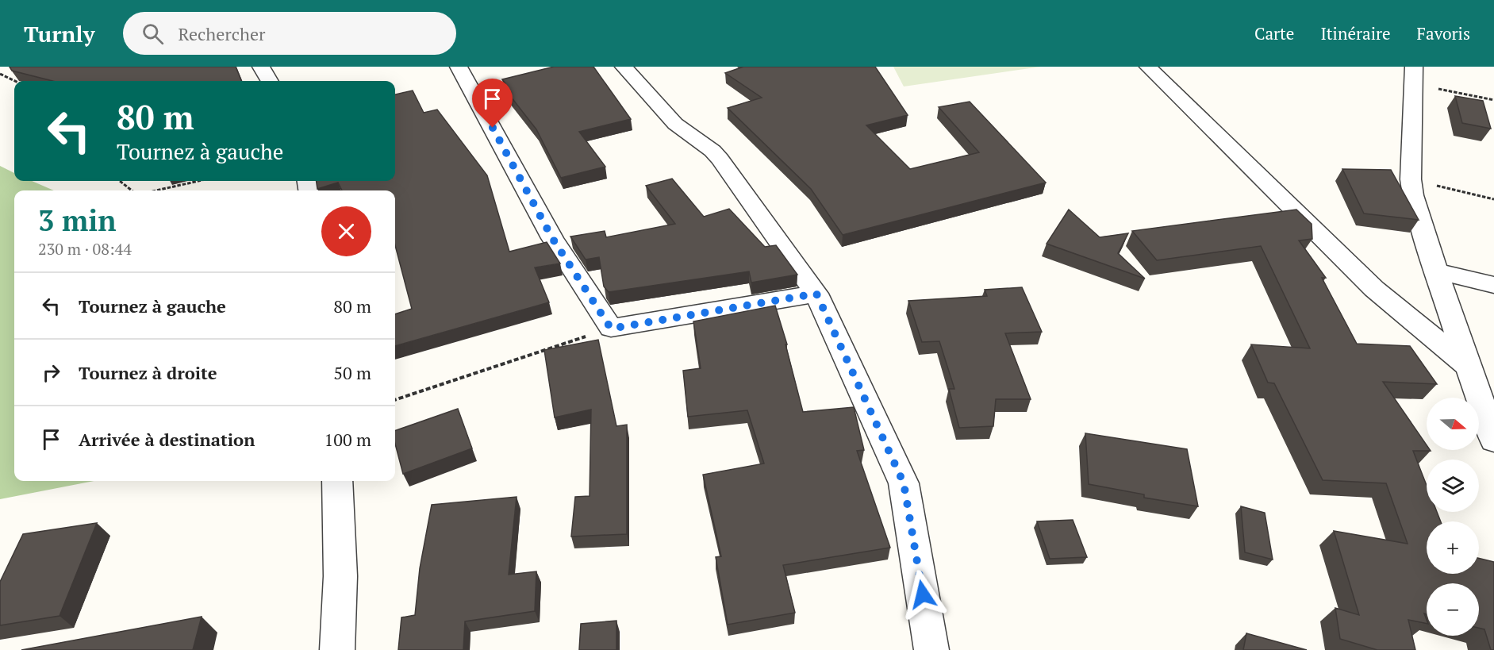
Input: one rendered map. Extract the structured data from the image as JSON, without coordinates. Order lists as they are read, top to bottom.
{
  "north": "right",
  "page": {
    "header": "Turnly",
    "search": "Rechercher",
    "nav": ["Carte", "Itinéraire", "Favoris"],
    "turn": ["80 m", "Tournez à gauche"],
    "heading": ["3 min", "230 m · 08:44"],
    "list": [
      {
        "name": "Tournez à gauche",
        "value": "80 m"
      },
      {
        "name": "Tournez à droite",
        "value": "50 m"
      },
      {
        "name": "Arrivée à destination",
        "value": "100 m"
      }
    ],
    "map_buttons": ["+", "−"]
  }
}
